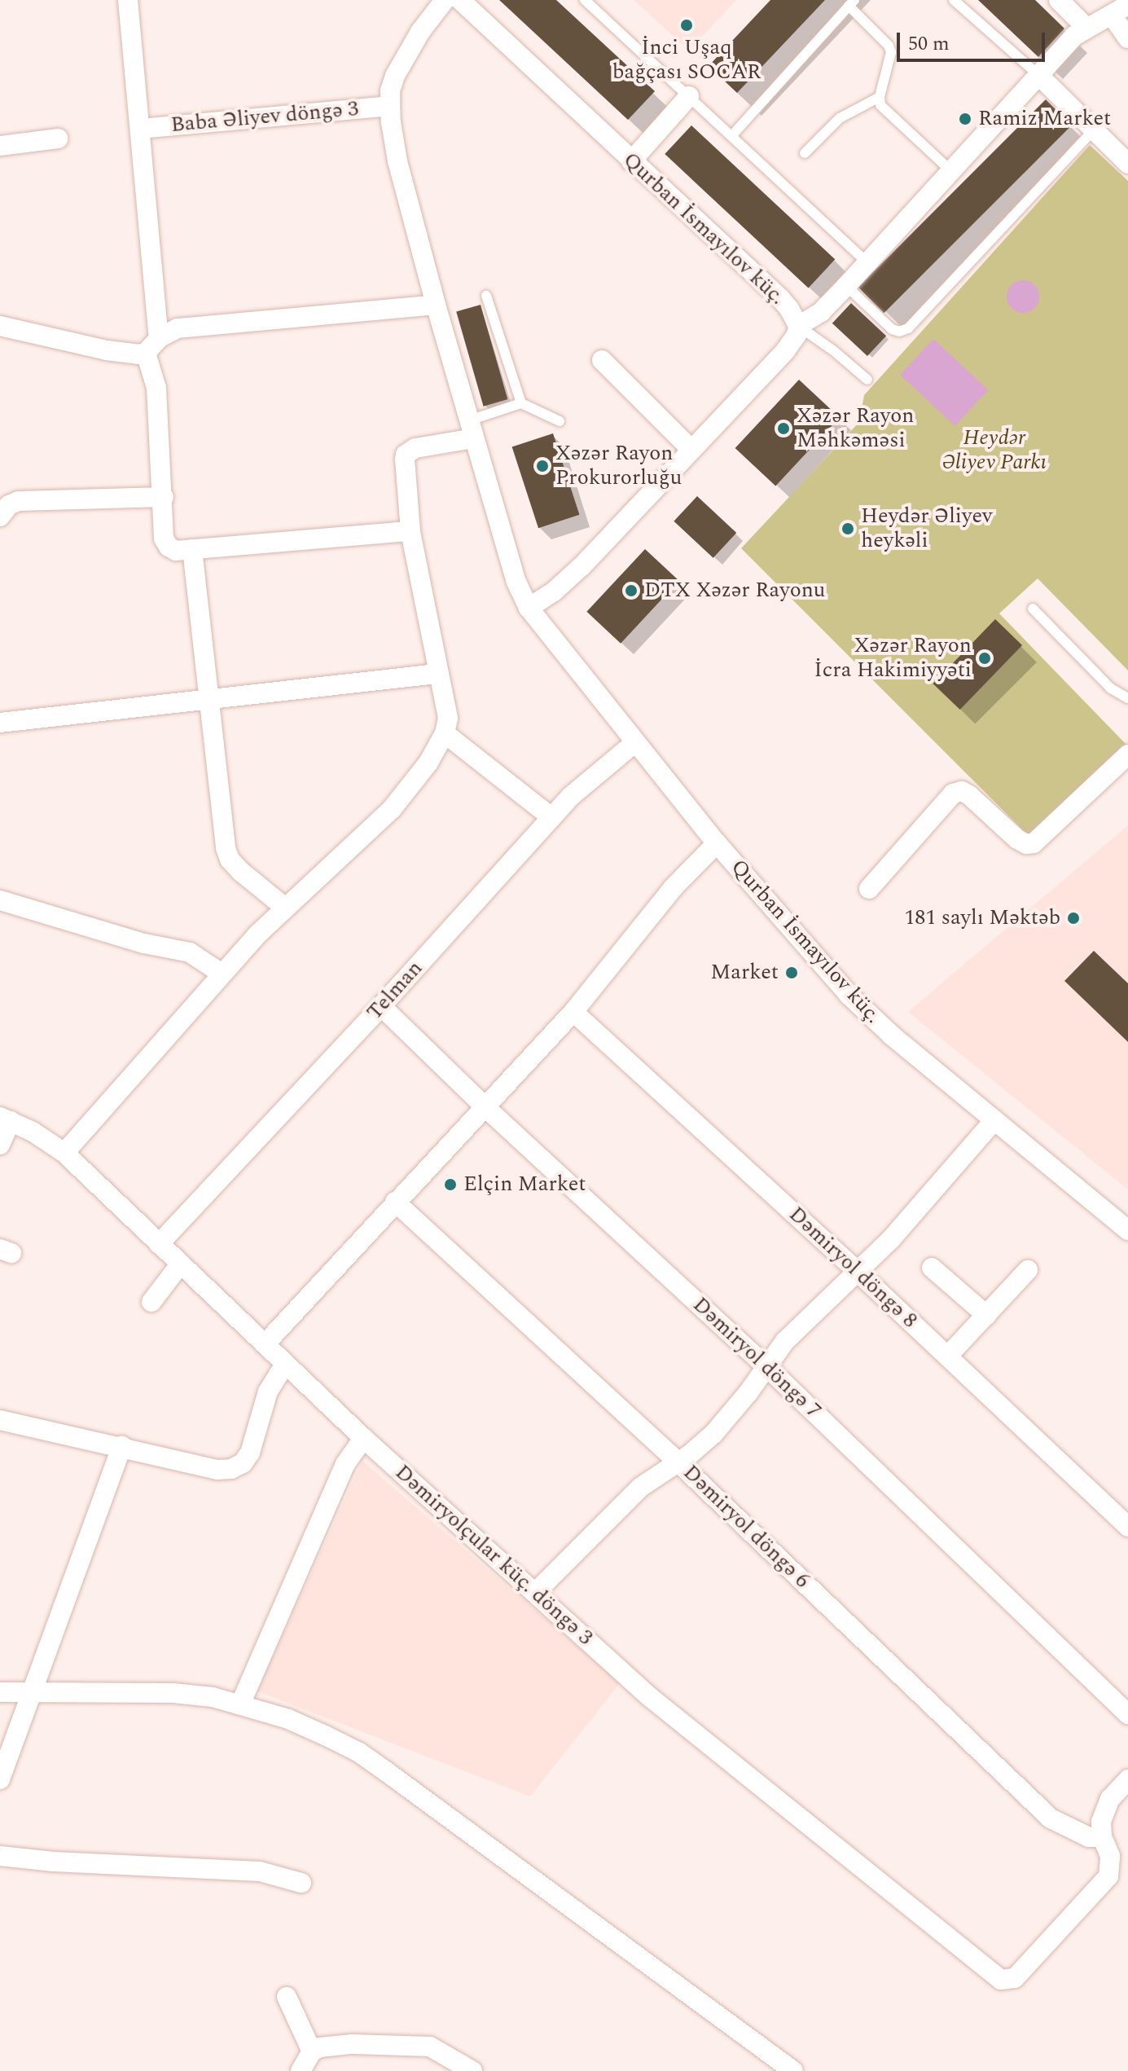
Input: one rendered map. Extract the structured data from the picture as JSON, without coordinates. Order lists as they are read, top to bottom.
{
  "streets": {
    "street": [
      "Baba Əliyev döngə 3",
      "Qurban İsmayılov küç.",
      "Telman",
      "Dəmiryol döngə 8",
      "Dəmiryol döngə 7",
      "Dəmiryol döngə 6",
      "Dəmiryolçular küç. döngə 3"
    ]
  },
  "crossings": [
    ["Baba Əliyev döngə 3", "Qurban İsmayılov küç."],
    ["Qurban İsmayılov küç.", "Telman"],
    ["Telman", "Dəmiryol döngə 7"],
    ["Telman", "Dəmiryolçular küç. döngə 3"],
    ["Dəmiryol döngə 6", "Dəmiryolçular küç. döngə 3"]
  ],
  "parks": ["Heydər Əliyev Parkı"],
  "places": [
    "İnci Uşaq bağçası SOCAR",
    "Ramiz Market",
    "Xəzər Rayon Məhkəməsi",
    "Xəzər Rayon Prokurorluğu",
    "Heydər Əliyev heykəli",
    "DTX Xəzər Rayonu",
    "Xəzər Rayon İcra Hakimiyyəti",
    "181 saylı Məktəb",
    "Market",
    "Elçin Market"
  ],
  "scale_bar": "50 m"
}
